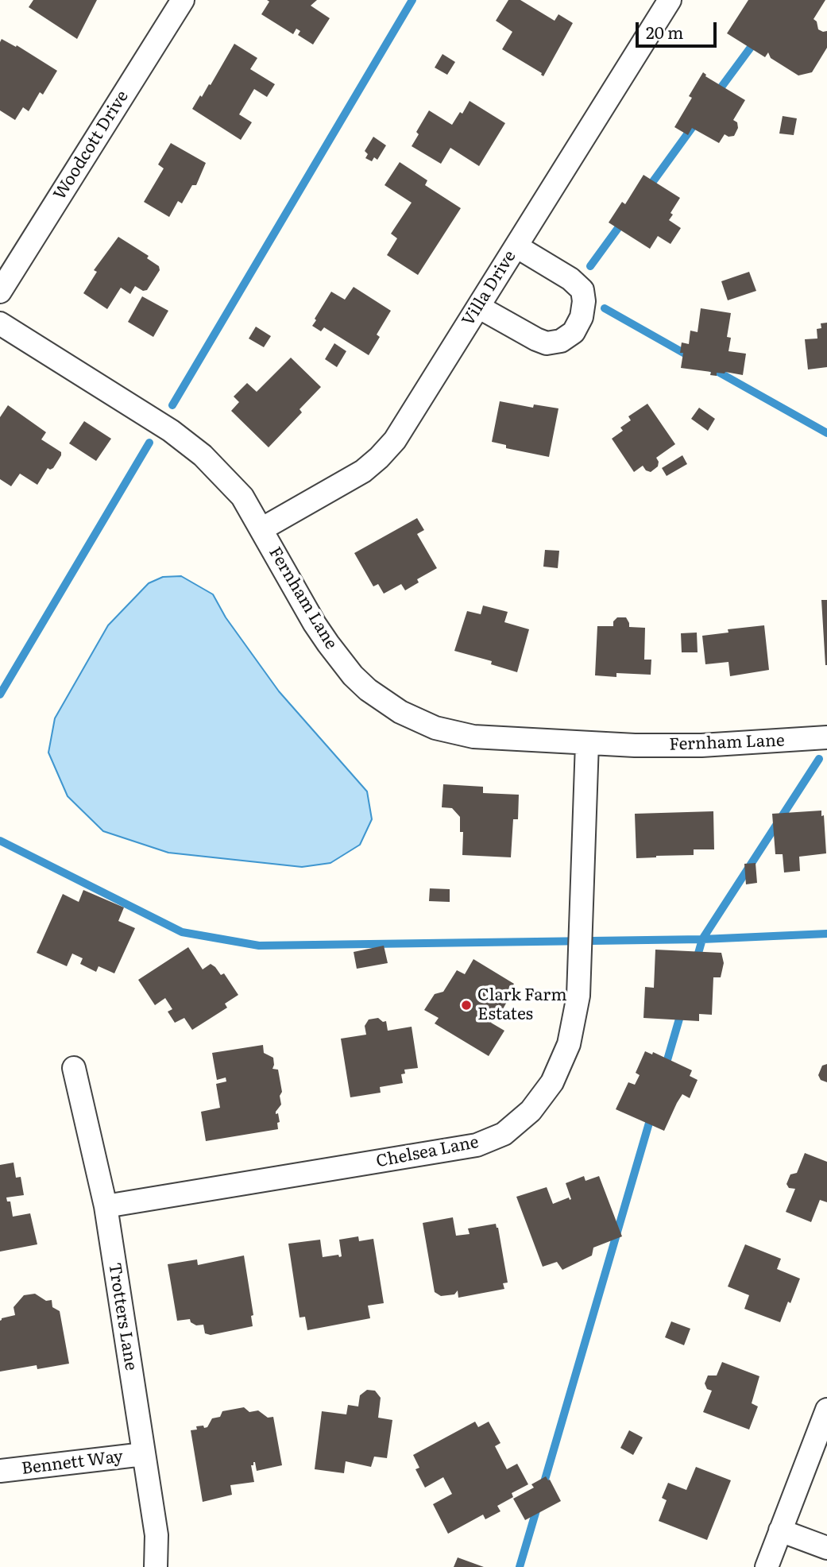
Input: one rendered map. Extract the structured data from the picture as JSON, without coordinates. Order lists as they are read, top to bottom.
{
  "streets": {
    "street": [
      "Woodcott Drive",
      "Villa Drive",
      "Fernham Lane",
      "Chelsea Lane",
      "Trotters Lane",
      "Bennett Way"
    ]
  },
  "crossings": [
    ["Villa Drive", "Fernham Lane"],
    ["Fernham Lane", "Chelsea Lane"],
    ["Chelsea Lane", "Trotters Lane"],
    ["Trotters Lane", "Bennett Way"]
  ],
  "places": ["Clark Farm Estates"],
  "scale_bar": "20 m"
}
